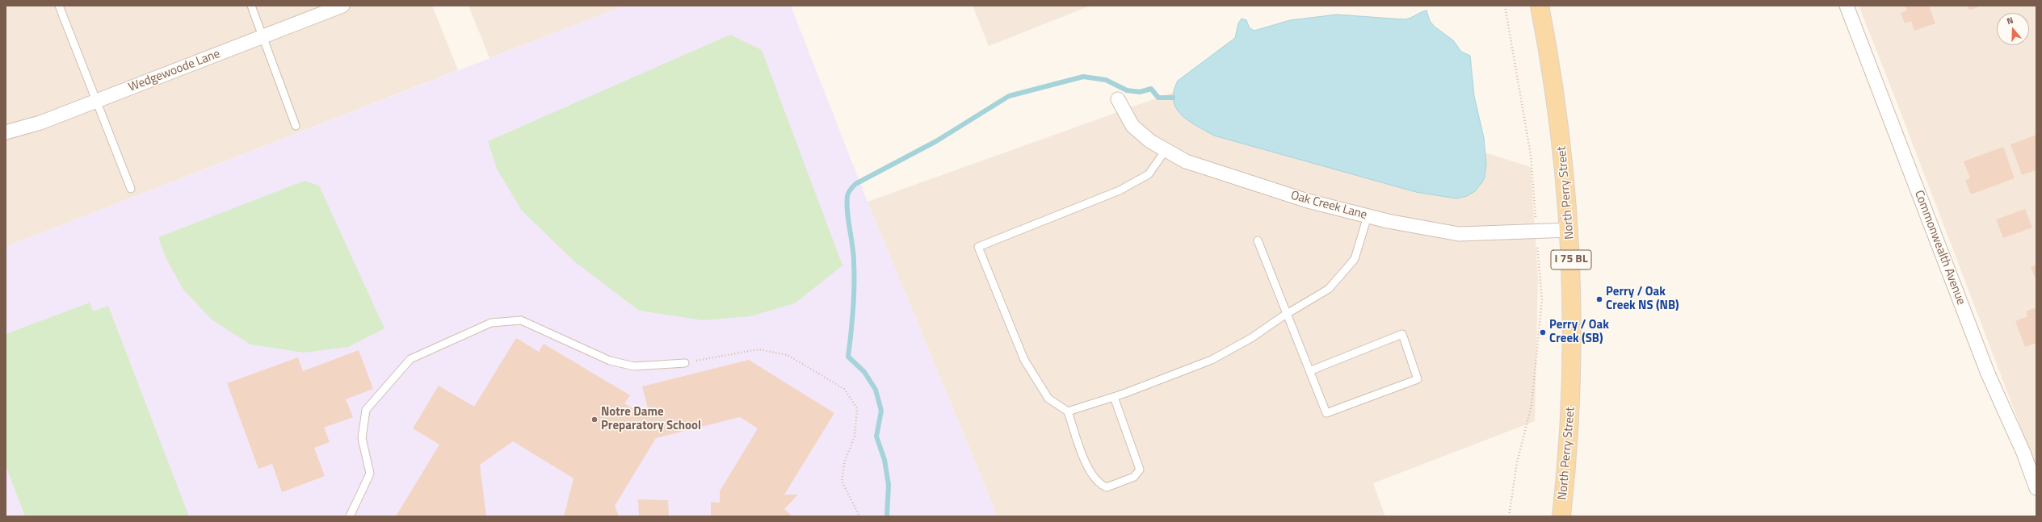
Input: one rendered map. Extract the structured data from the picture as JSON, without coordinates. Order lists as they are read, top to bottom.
{
  "streets": {
    "main road": ["North Perry Street", "I 75 BL"],
    "street": ["Wedgewoode Lane", "Oak Creek Lane", "Commonwealth Avenue"]
  },
  "crossings": [
    ["North Perry Street", "Oak Creek Lane"]
  ],
  "places": ["Perry / Oak Creek NS (NB)", "Perry / Oak Creek (SB)", "Notre Dame Preparatory School"],
  "north": "top"
}
